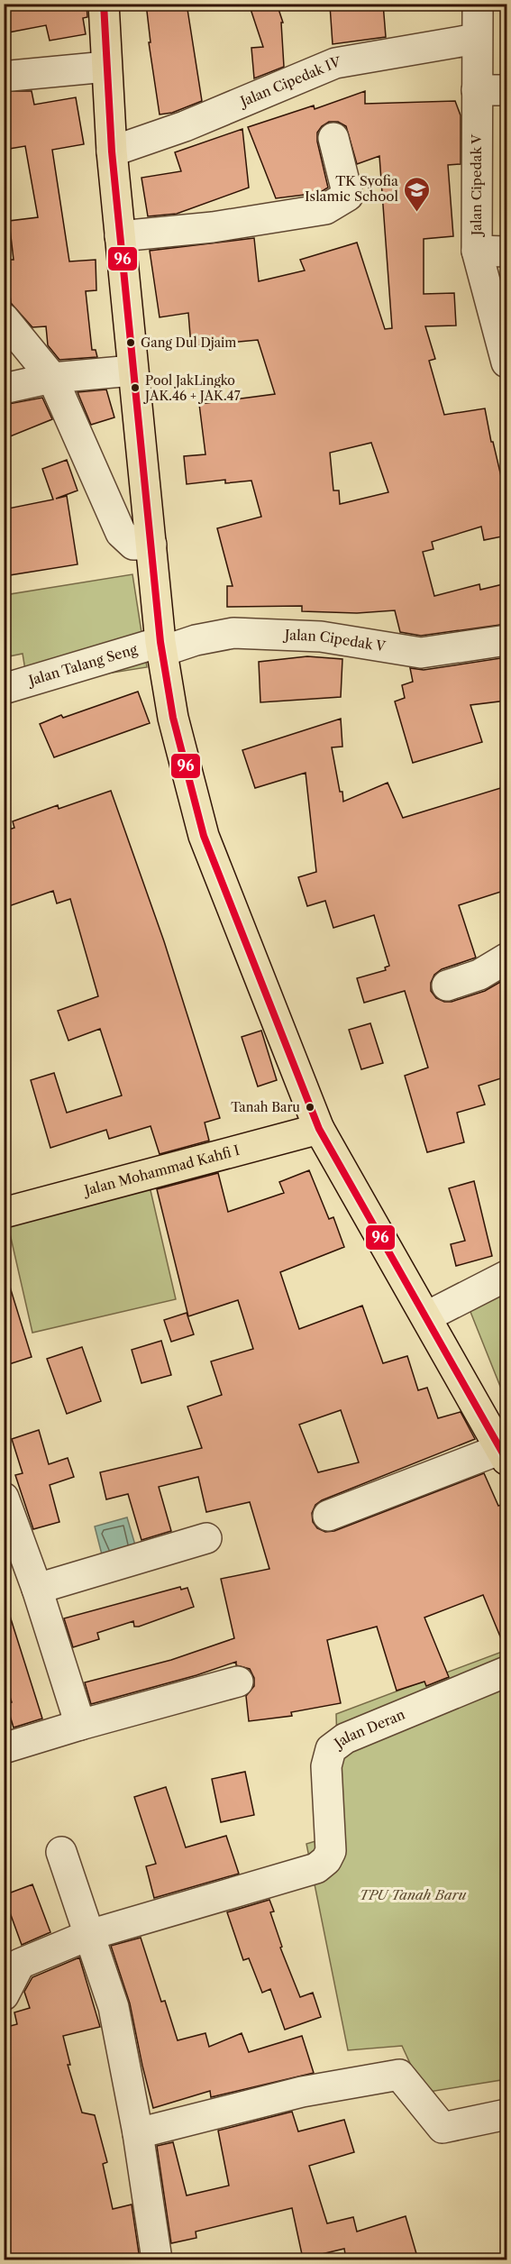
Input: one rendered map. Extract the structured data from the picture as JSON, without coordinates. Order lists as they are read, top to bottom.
{
  "streets": {
    "main road": ["Jalan Mohammad Kahfi I"],
    "street": [
      "Jalan Cipedak IV",
      "Jalan Cipedak V",
      "Jalan Talang Seng",
      "Jalan Deran"
    ]
  },
  "crossings": [
    ["Jalan Cipedak IV", "Jalan Cipedak V"],
    ["Jalan Cipedak V", "Jalan Talang Seng"]
  ],
  "parks": ["TPU Tanah Baru"],
  "places": {
    "school or university": ["TK Syofia Islamic School"],
    "other": ["Gang Dul Djaim", "Pool JakLingko JAK.46 + JAK.47", "Tanah Baru"]
  },
  "lines": ["transit line 96"]
}
